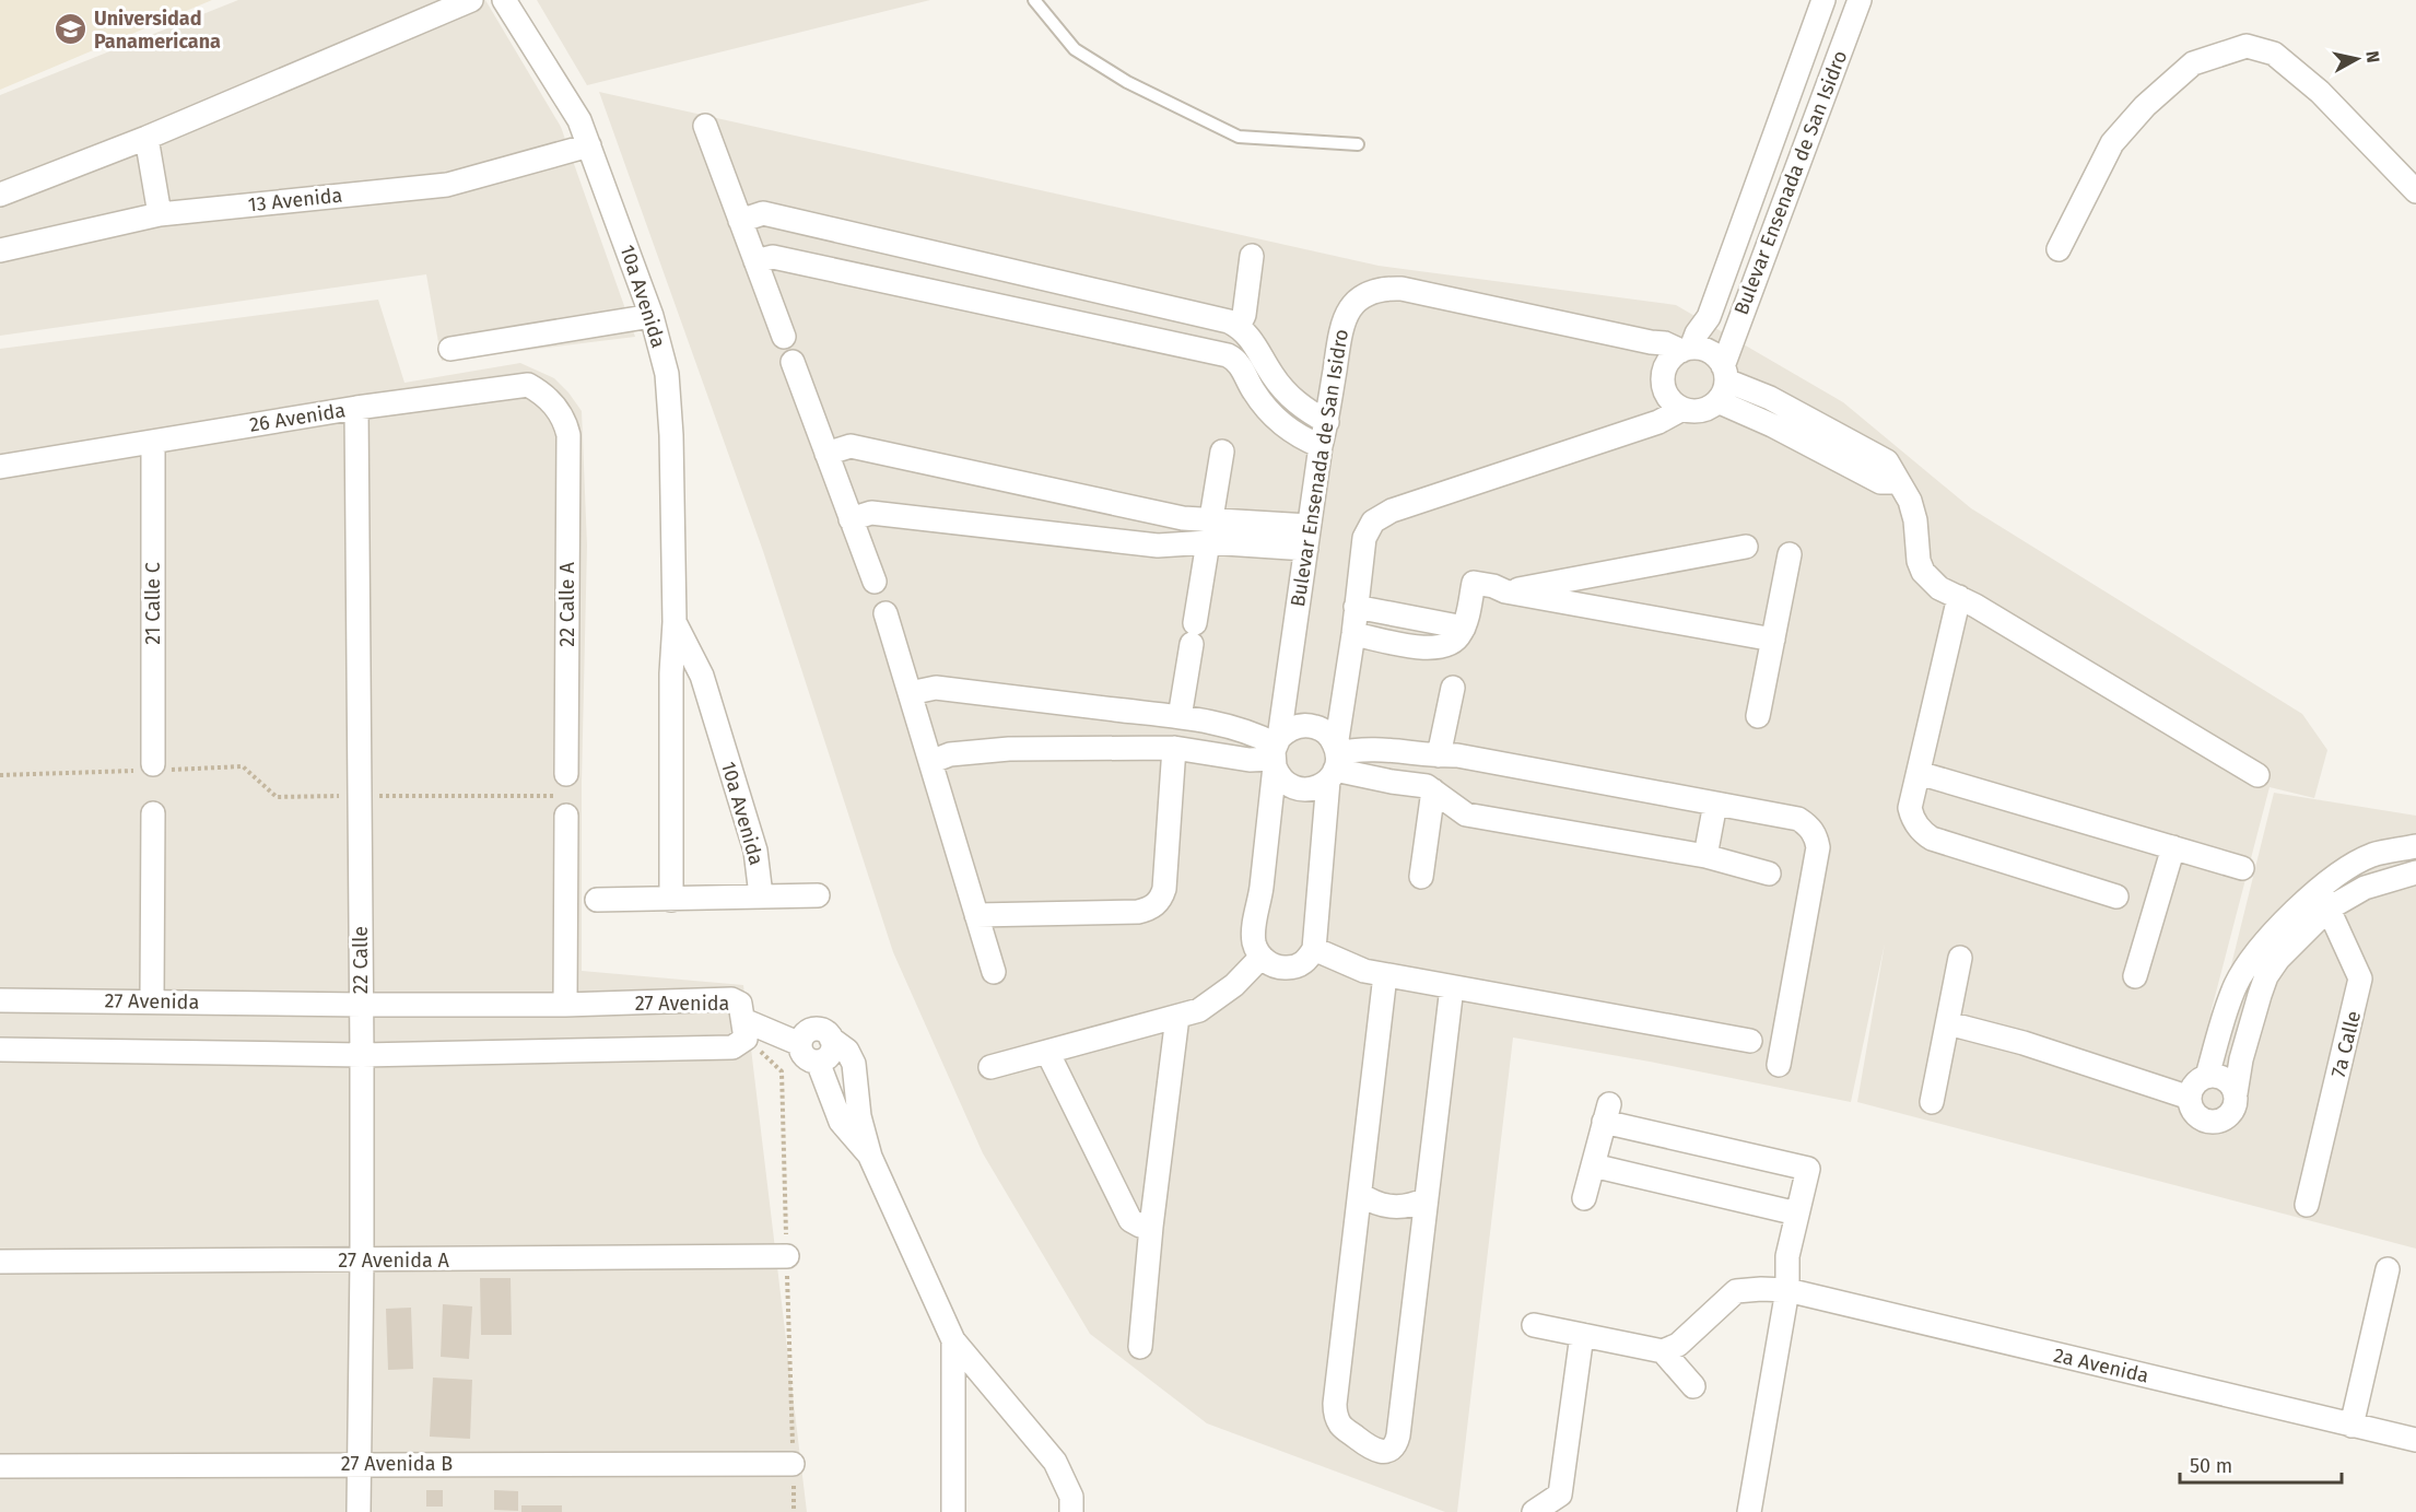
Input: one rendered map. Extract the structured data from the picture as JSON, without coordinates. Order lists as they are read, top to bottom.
{
  "streets": {
    "street": [
      "Bulevar Ensenada de San Isidro",
      "13 Avenida",
      "10a Avenida",
      "26 Avenida",
      "21 Calle C",
      "22 Calle A",
      "22 Calle",
      "27 Avenida",
      "7a Calle",
      "27 Avenida A",
      "2a Avenida",
      "27 Avenida B"
    ]
  },
  "crossings": [
    ["13 Avenida", "10a Avenida"],
    ["26 Avenida", "21 Calle C"],
    ["26 Avenida", "22 Calle A"],
    ["26 Avenida", "22 Calle"],
    ["22 Calle A", "27 Avenida"],
    ["22 Calle", "27 Avenida"],
    ["22 Calle", "27 Avenida A"],
    ["22 Calle", "27 Avenida B"]
  ],
  "places": {
    "school or university": ["Universidad Panamericana"]
  },
  "scale_bar": "50 m",
  "north": "right"
}
